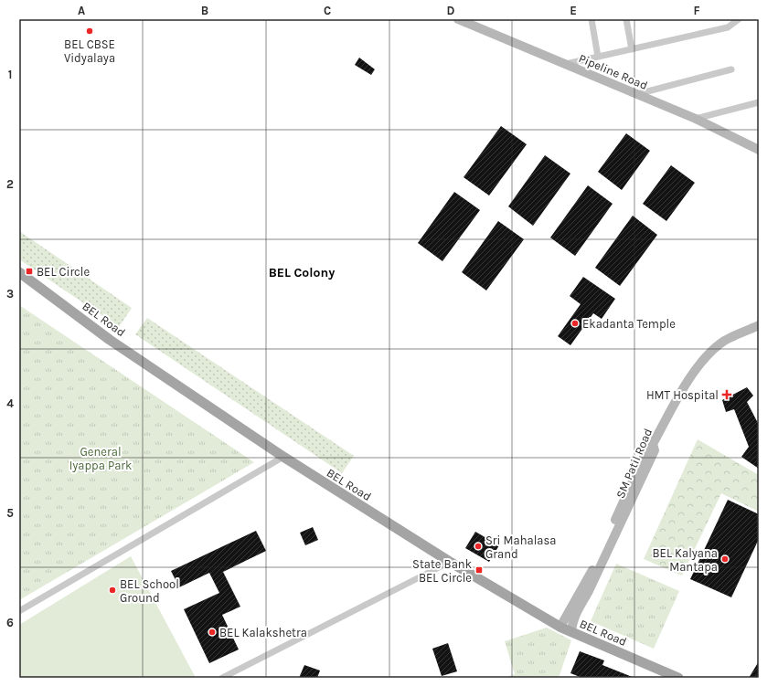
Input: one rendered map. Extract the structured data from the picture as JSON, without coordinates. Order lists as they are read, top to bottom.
{
  "streets": {
    "main road": ["BEL Road"],
    "street": ["Pipeline Road", "SM Patil Road"]
  },
  "crossings": [
    ["BEL Road", "SM Patil Road"]
  ],
  "districts": ["BEL Colony"],
  "parks": ["General Iyappa Park"],
  "places": {
    "other": [
      "BEL CBSE Vidyalaya",
      "Ekadanta Temple",
      "Sri Mahalasa Grand",
      "BEL Kalyana Mantapa",
      "BEL School Ground",
      "BEL Kalakshetra"
    ],
    "transit": ["BEL Circle", "State Bank BEL Circle"],
    "health": ["HMT Hospital"]
  },
  "grid": {
    "columns": [
      "A",
      "B",
      "C",
      "D",
      "E",
      "F"
    ],
    "rows": [
      "1",
      "2",
      "3",
      "4",
      "5",
      "6"
    ]
  }
}
